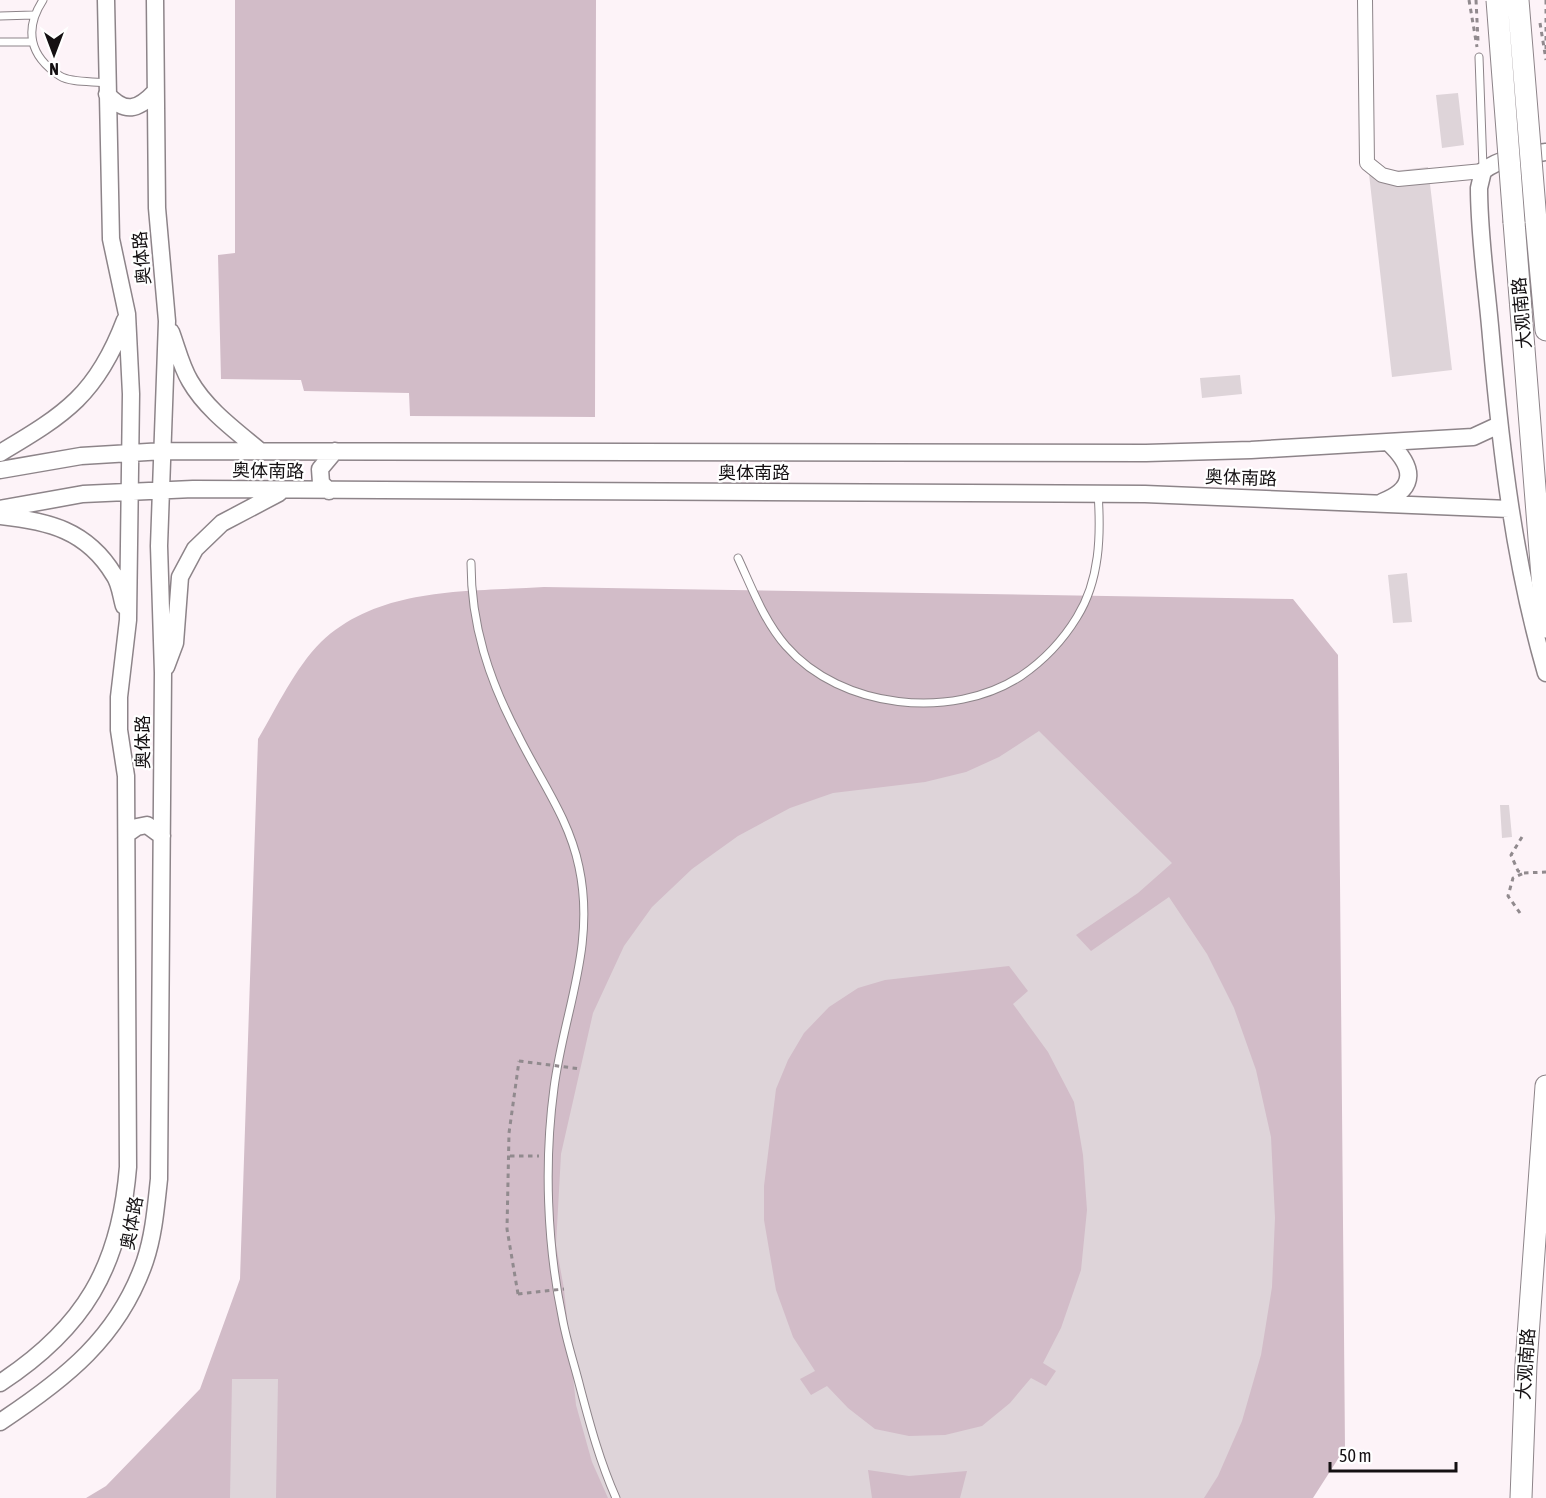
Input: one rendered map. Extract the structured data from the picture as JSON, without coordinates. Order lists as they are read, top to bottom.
{
  "streets": {
    "main road": ["大观南路"],
    "street": ["奥体路", "奥体南路"]
  },
  "crossings": [
    ["奥体路", "奥体南路"]
  ],
  "scale_bar": "50 m",
  "north": "bottom"
}
